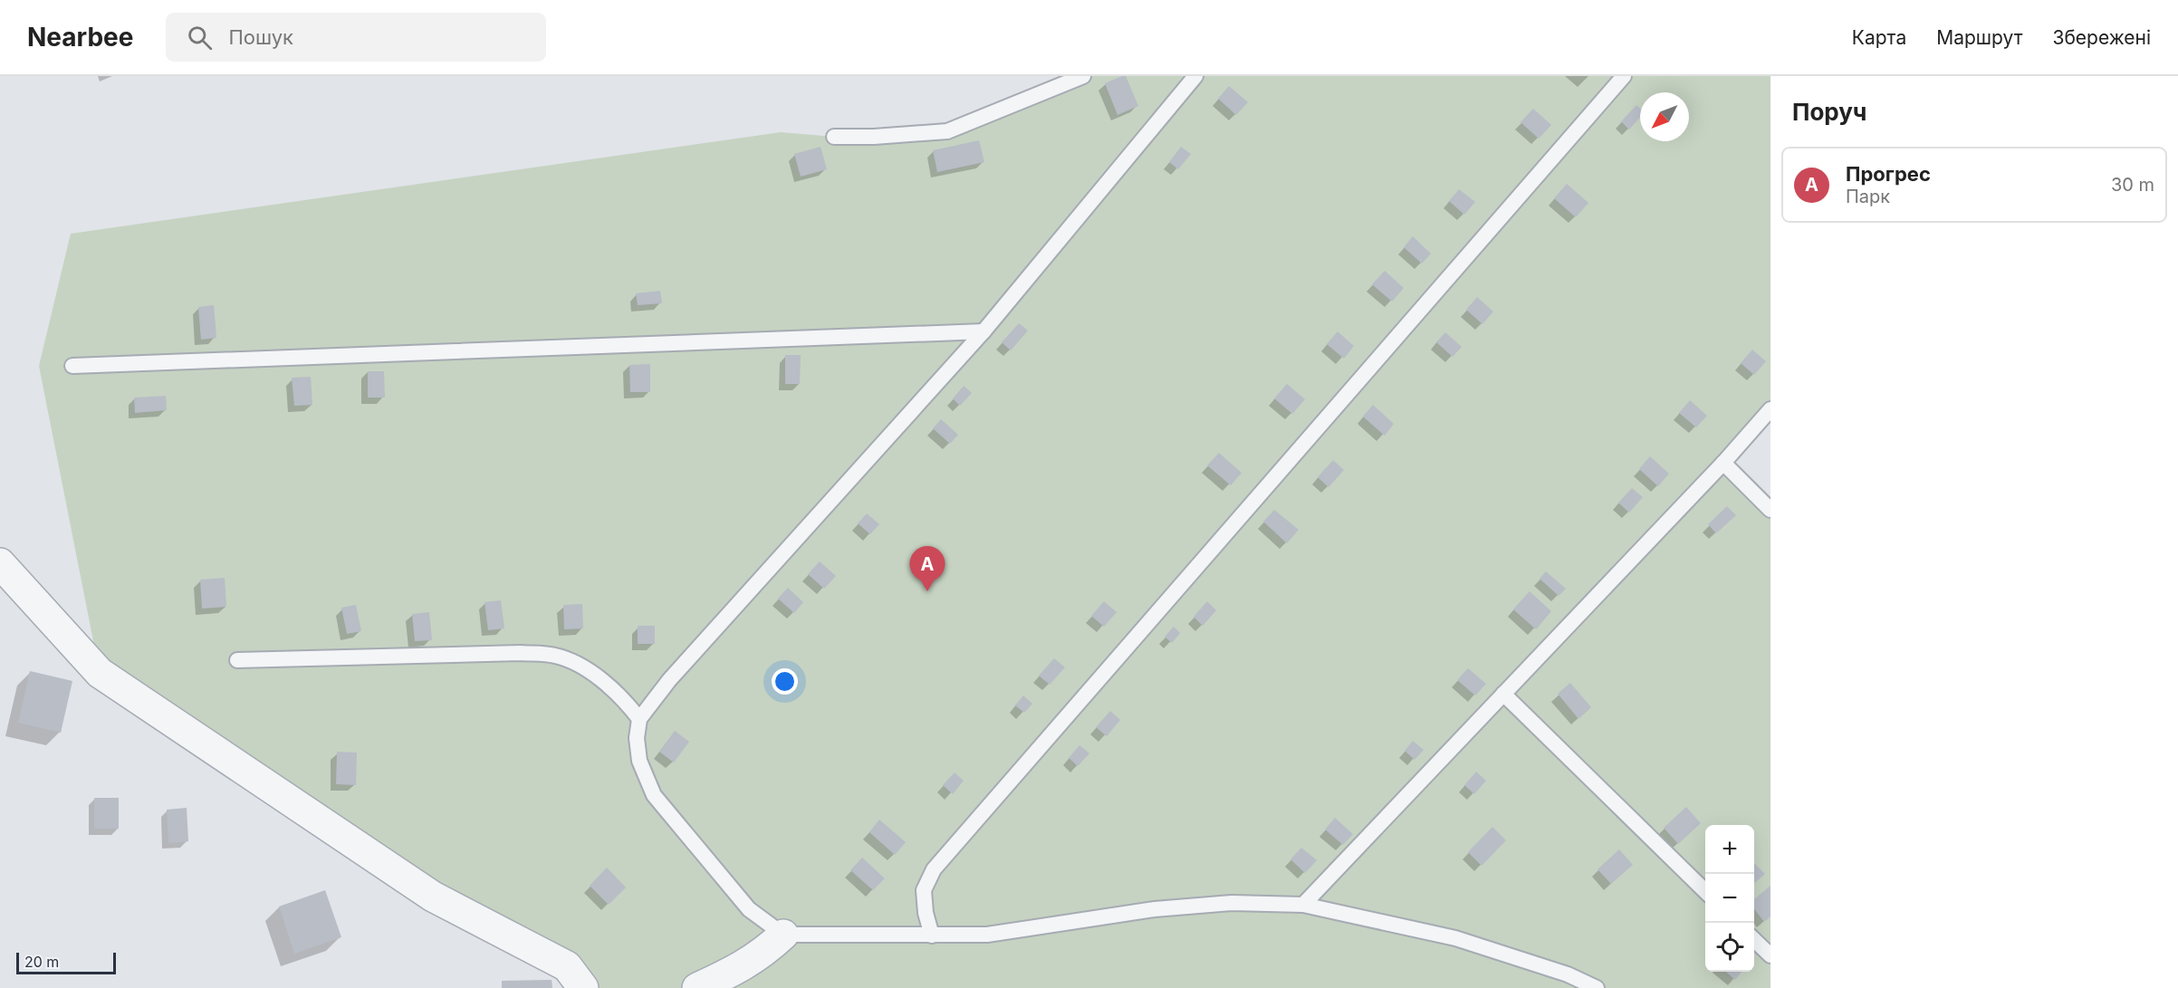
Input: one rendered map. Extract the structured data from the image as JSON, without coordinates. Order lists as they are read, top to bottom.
{
  "scale_bar": "20 m",
  "north": "bottom left",
  "page": {
    "header": "Nearbee",
    "search": "Пошук",
    "nav": ["Карта", "Маршрут", "Збережені"],
    "heading": "Поруч",
    "list": [
      {
        "mark": "A",
        "name": "Прогрес",
        "note": "Парк",
        "value": "30 m"
      }
    ],
    "pins": "A",
    "map_buttons": ["+", "−"],
    "scale": "20 m"
  }
}
